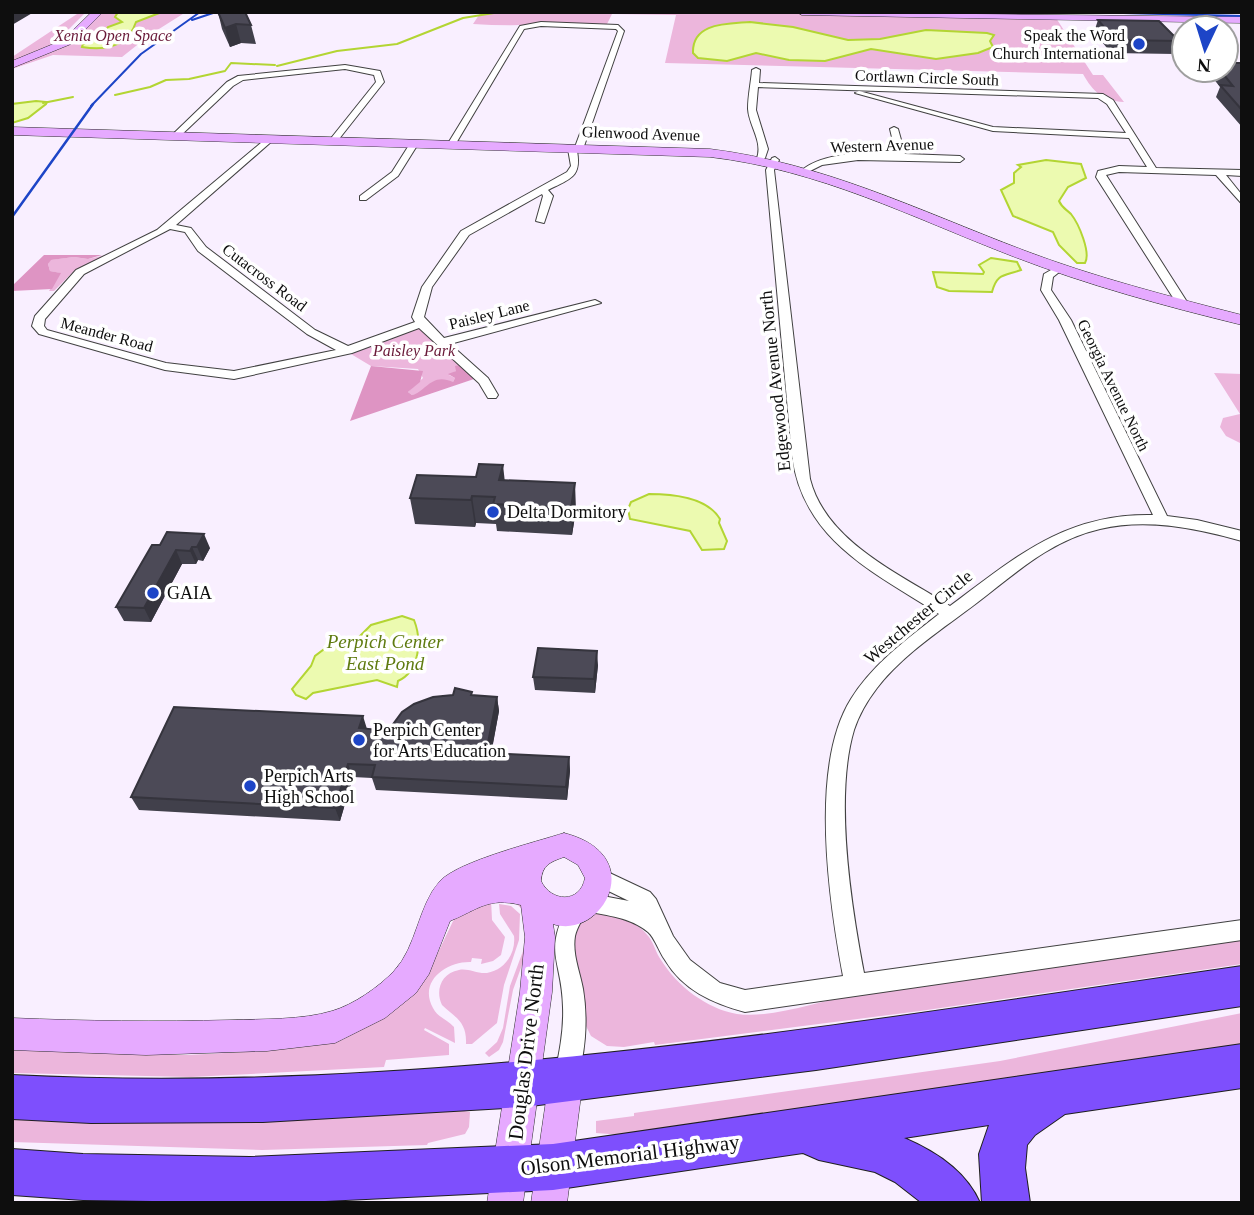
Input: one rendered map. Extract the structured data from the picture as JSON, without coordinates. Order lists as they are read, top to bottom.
{
  "streets": {
    "highway": ["Olson Memorial Highway"],
    "street": [
      "Cortlawn Circle South",
      "Glenwood Avenue",
      "Western Avenue",
      "Cutacross Road",
      "Paisley Lane",
      "Meander Road",
      "Edgewood Avenue North",
      "Georgia Avenue North",
      "Westchester Circle",
      "Douglas Drive North"
    ]
  },
  "crossings": [
    ["Cortlawn Circle South", "Edgewood Avenue North"],
    ["Glenwood Avenue", "Western Avenue"],
    ["Glenwood Avenue", "Meander Road"],
    ["Glenwood Avenue", "Edgewood Avenue North"],
    ["Glenwood Avenue", "Georgia Avenue North"],
    ["Cutacross Road", "Meander Road"],
    ["Paisley Lane", "Meander Road"],
    ["Edgewood Avenue North", "Westchester Circle"],
    ["Georgia Avenue North", "Westchester Circle"],
    ["Douglas Drive North", "Olson Memorial Highway"]
  ],
  "water": ["Perpich Center East Pond"],
  "parks": ["Xenia Open Space", "Paisley Park"],
  "places": [
    "Speak the Word Church International",
    "Delta Dormitory",
    "GAIA",
    "Perpich Center for Arts Education",
    "Perpich Arts High School"
  ],
  "north": "bottom"
}
